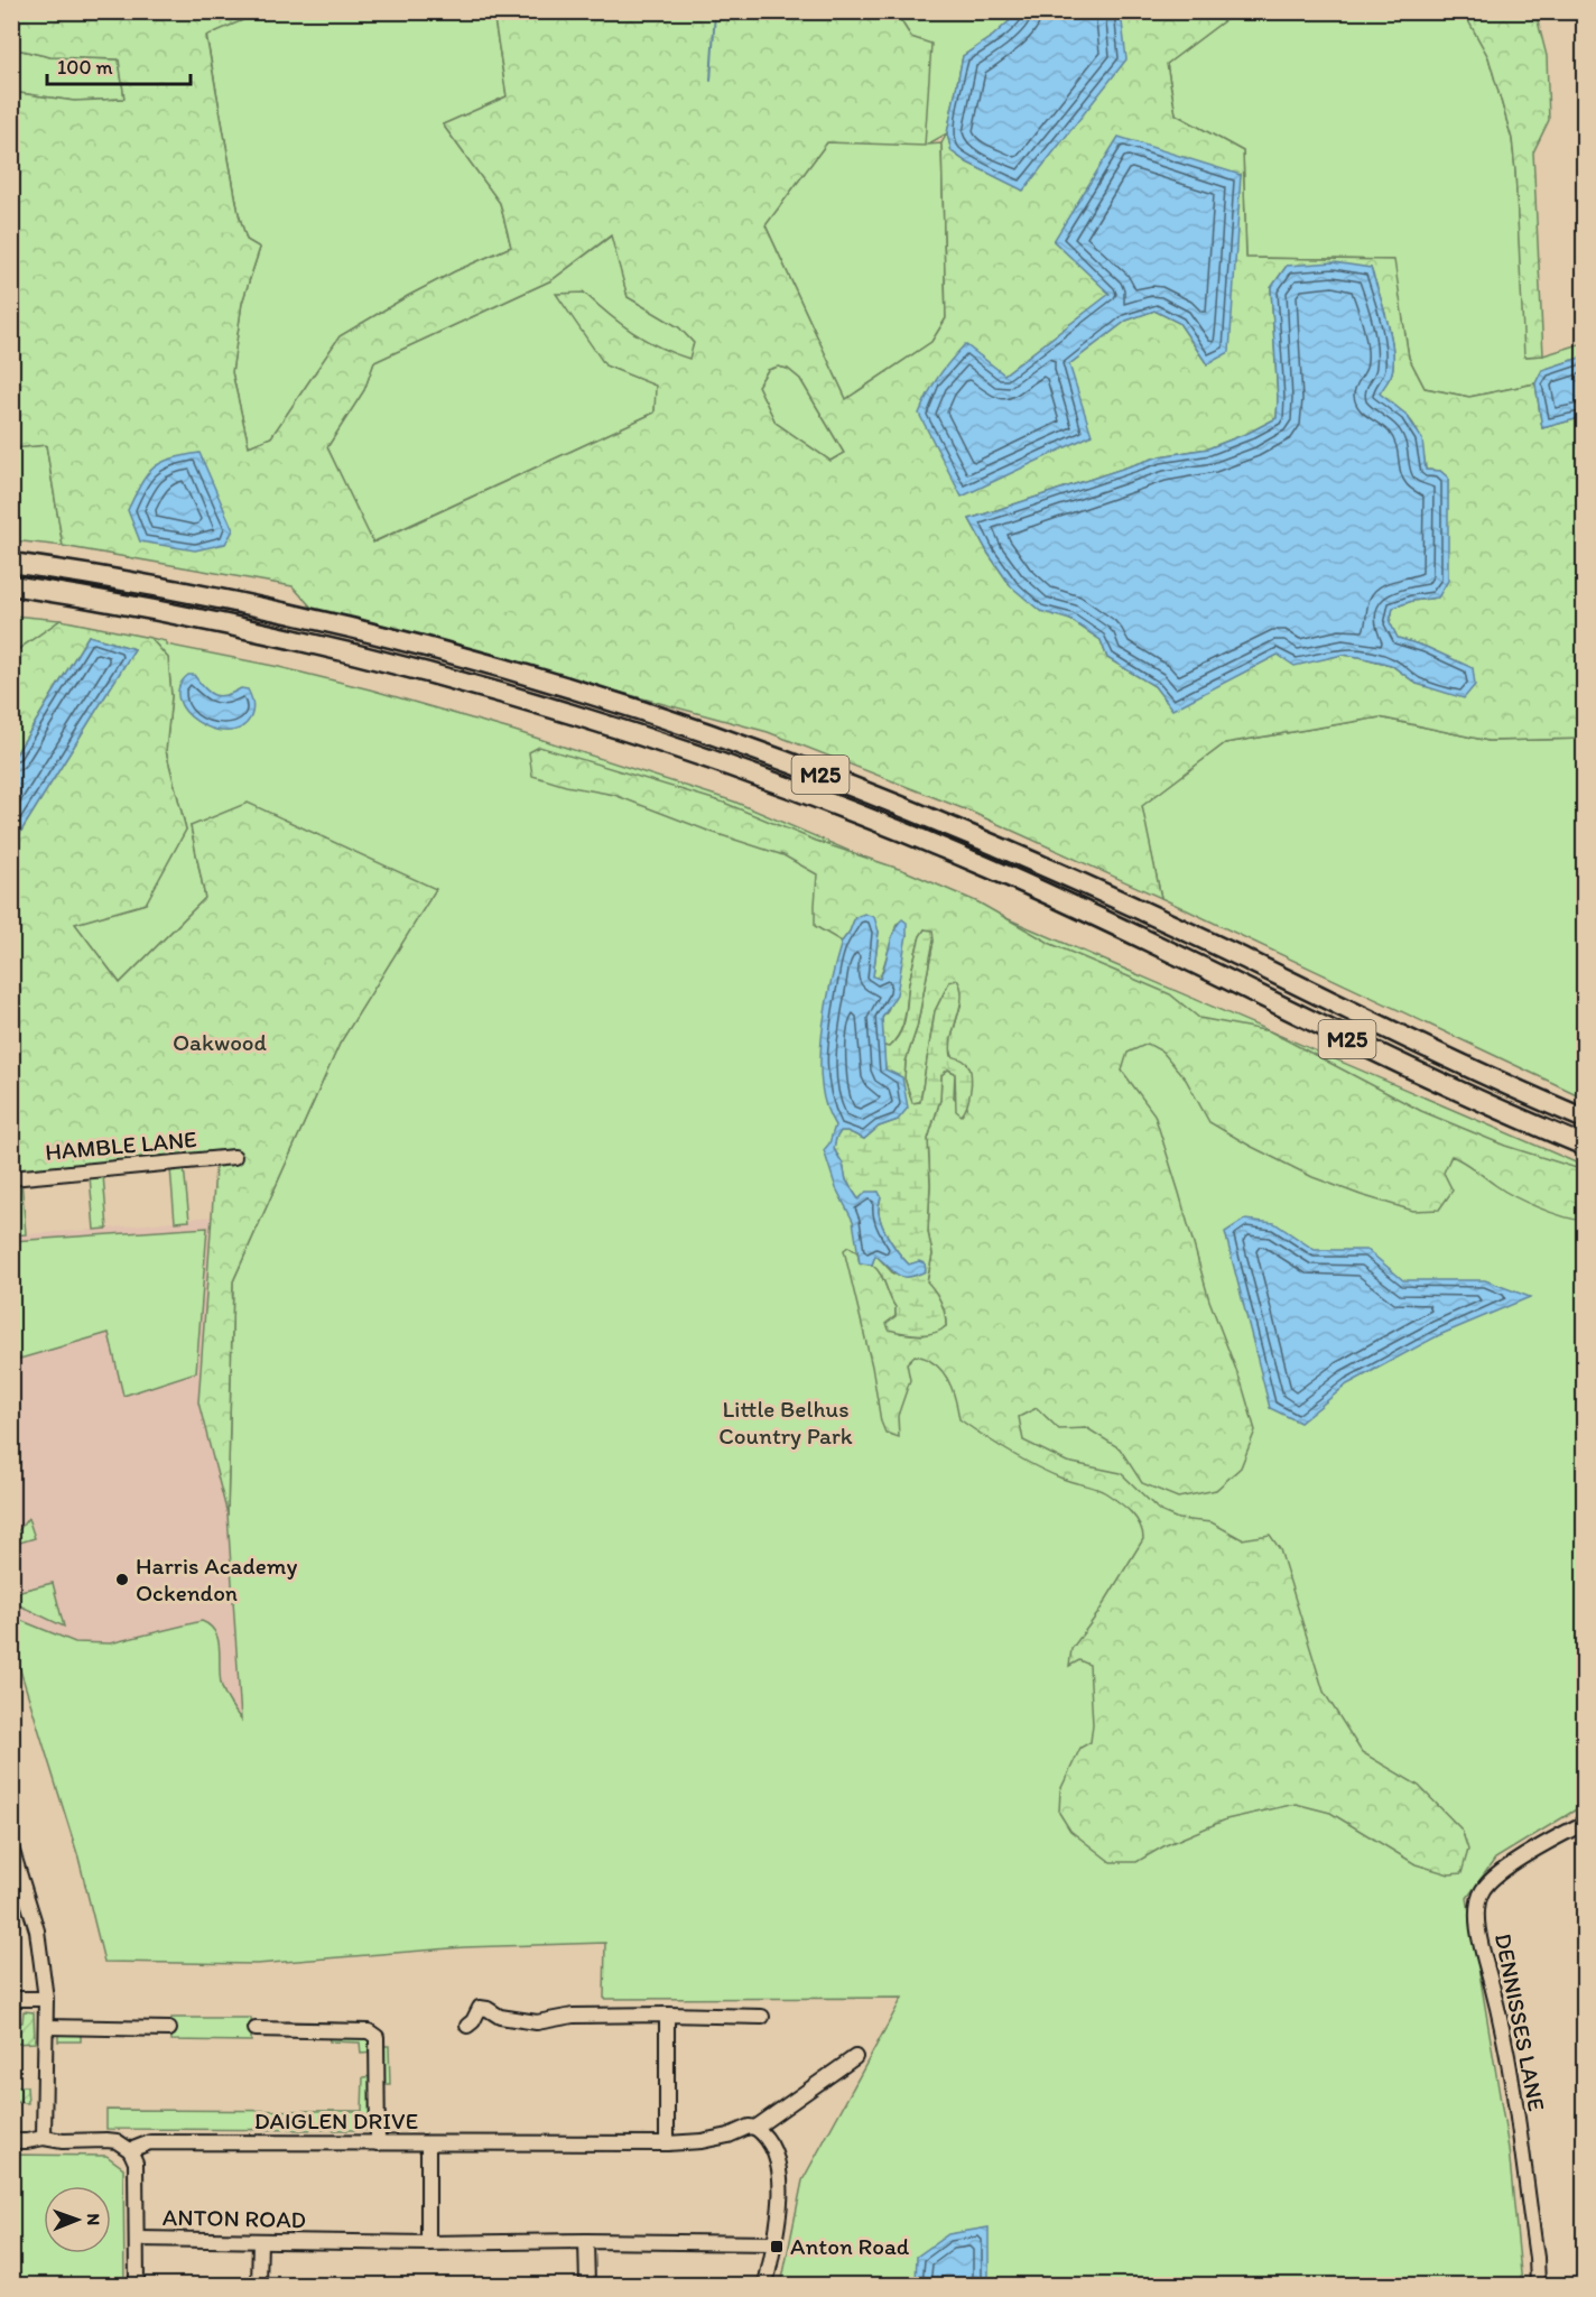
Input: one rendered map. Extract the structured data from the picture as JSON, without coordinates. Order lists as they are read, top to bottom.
{
  "streets": {
    "highway": ["M25"],
    "street": [
      "HAMBLE LANE",
      "DENNISSES LANE",
      "DAIGLEN DRIVE",
      "ANTON ROAD"
    ]
  },
  "parks": ["Oakwood", "Little Belhus Country Park"],
  "places": {
    "other": ["Harris Academy Ockendon"],
    "transit": ["Anton Road"]
  },
  "scale_bar": "100 m",
  "north": "right"
}
